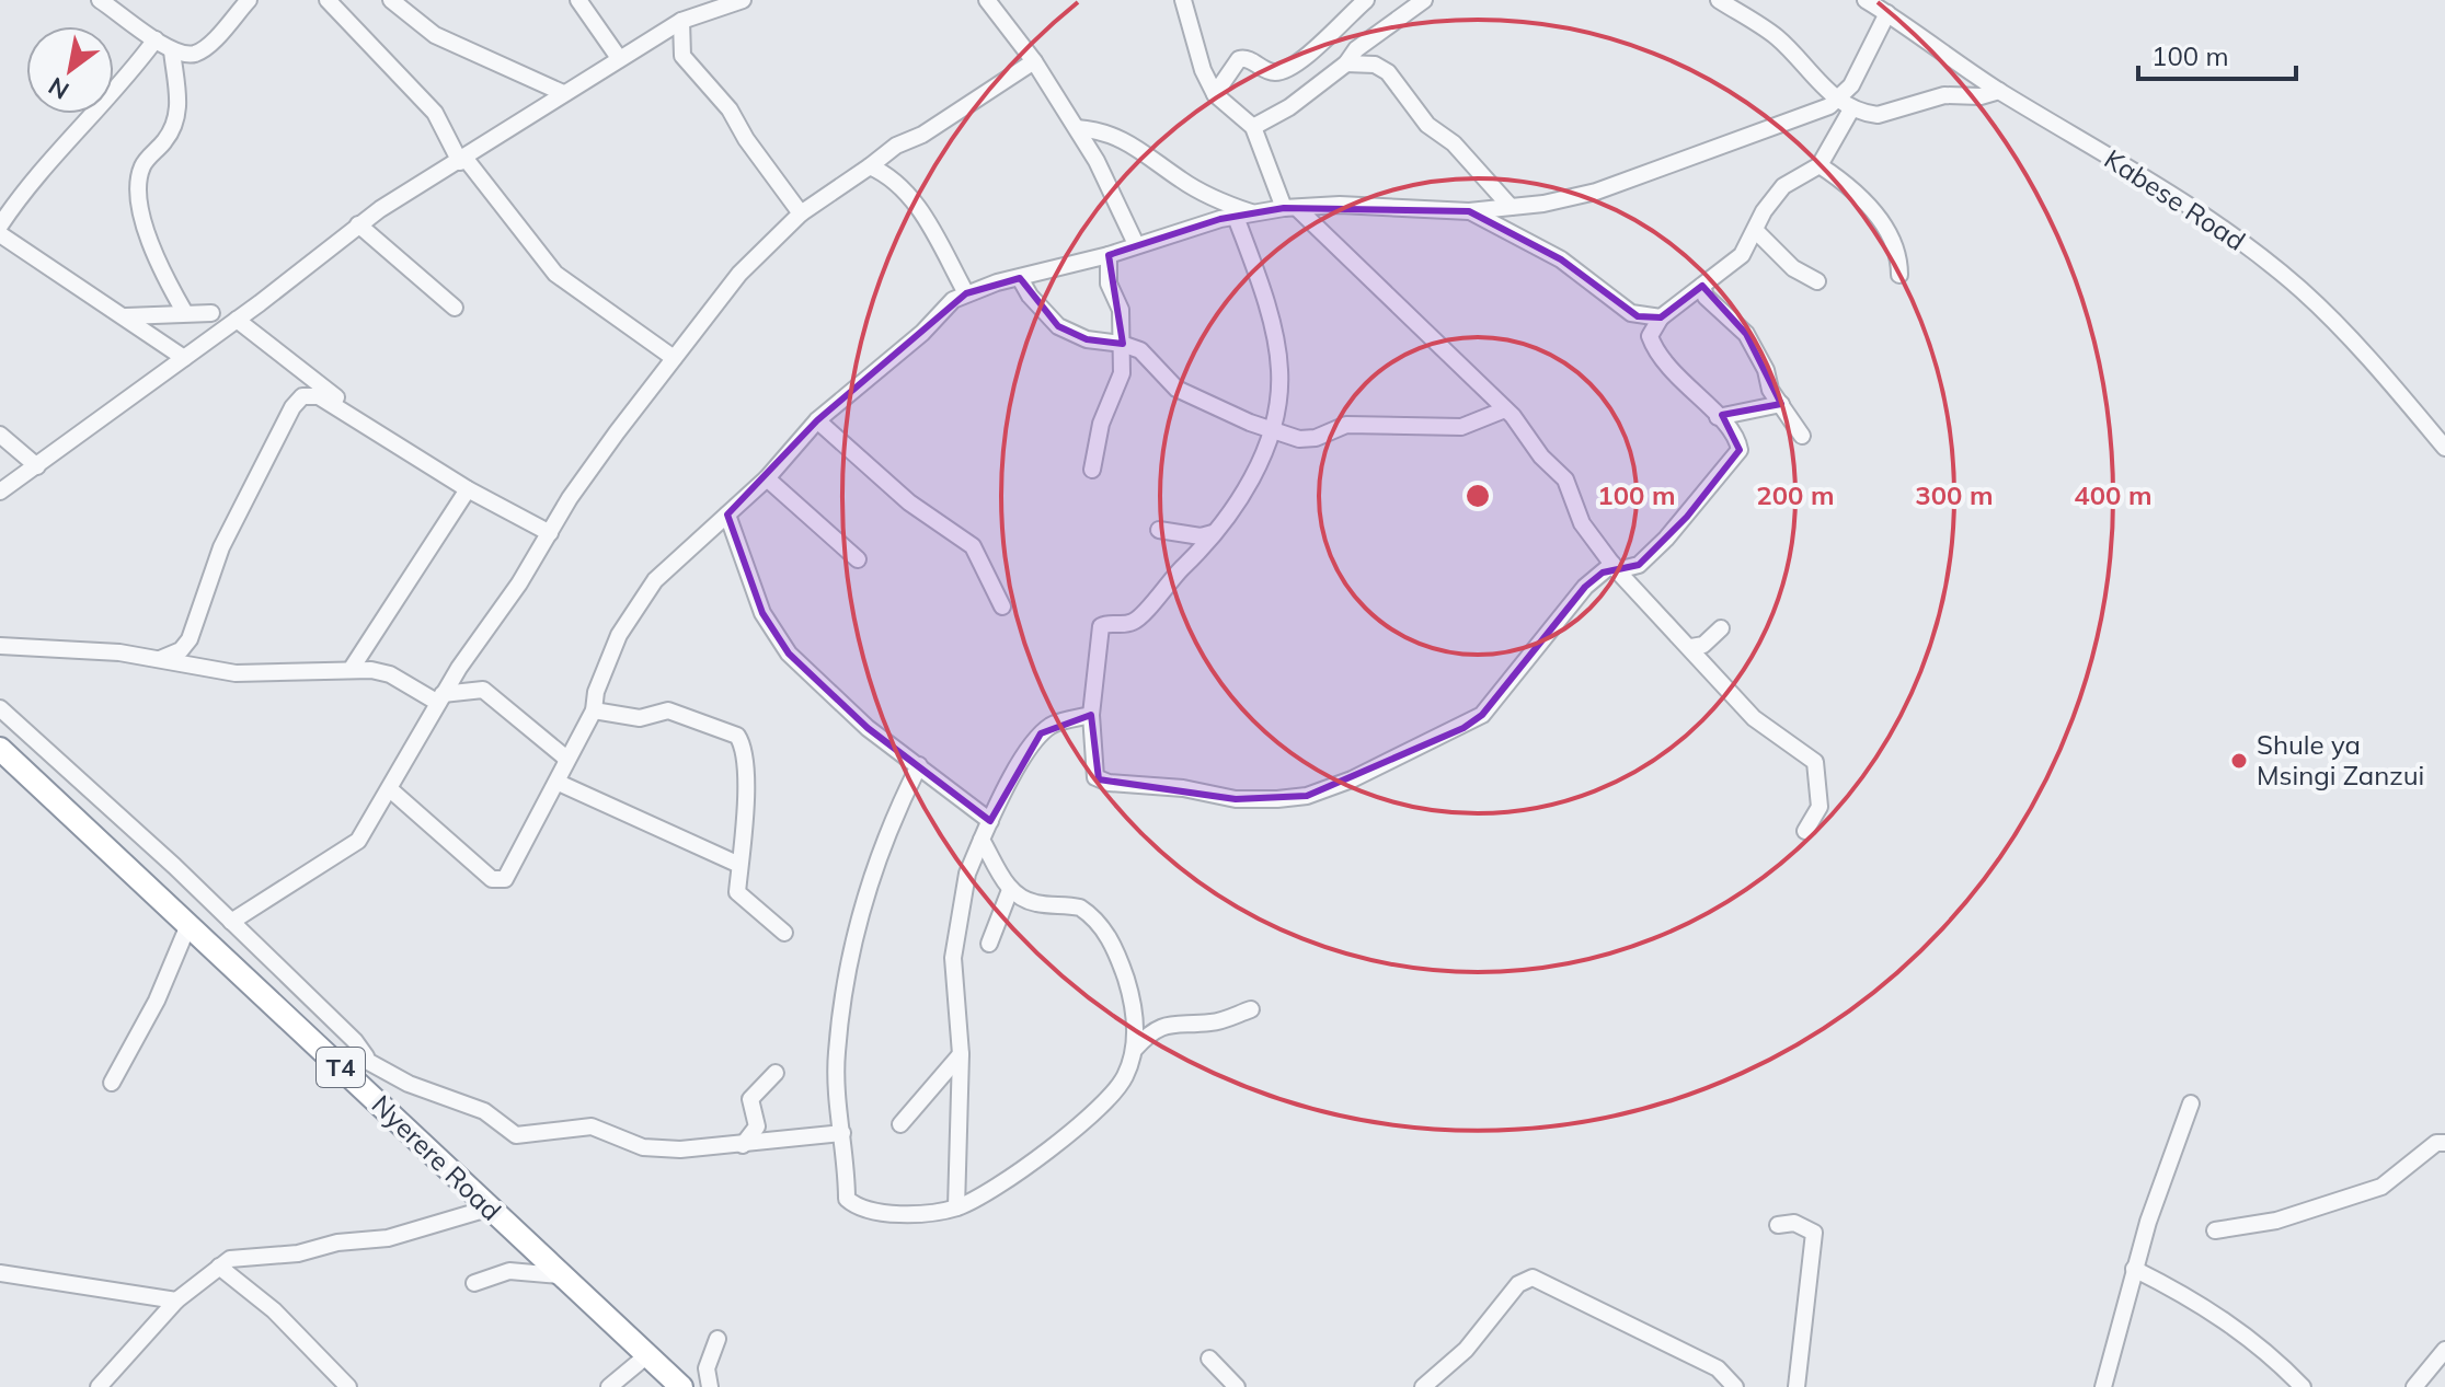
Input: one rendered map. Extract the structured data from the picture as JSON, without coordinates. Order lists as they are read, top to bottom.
{
  "streets": {
    "highway": ["T4", "Nyerere Road"],
    "street": ["Kabese Road"]
  },
  "places": ["Shule ya Msingi Zanzui"],
  "scale_bar": "100 m",
  "north": "bottom left",
  "rings": [
    "100 m",
    "200 m",
    "300 m",
    "400 m"
  ]
}
